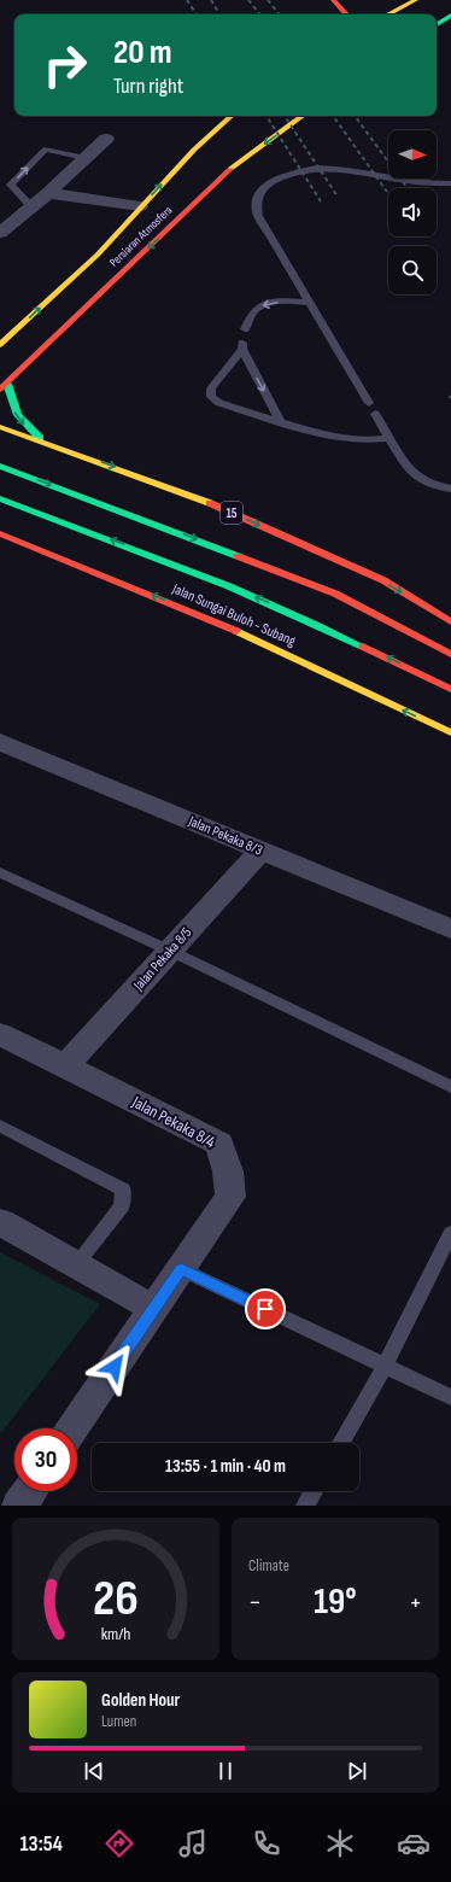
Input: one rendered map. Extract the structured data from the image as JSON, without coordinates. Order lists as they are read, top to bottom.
{
  "streets": {
    "main road": ["Persiaran Atmosfera", "15", "Jalan Sungai Buloh - Subang"],
    "street": ["Jalan Pekaka 8/3", "Jalan Pekaka 8/5", "Jalan Pekaka 8/4"]
  },
  "crossings": [
    ["Jalan Pekaka 8/3", "Jalan Pekaka 8/5"],
    ["Jalan Pekaka 8/5", "Jalan Pekaka 8/4"]
  ],
  "north": "right",
  "page": {
    "turn": ["20 m", "Turn right"],
    "limit": "30",
    "trip": "13:55 · 1 min · 40 m",
    "tile": "Climate",
    "heat": ["−", "19°", "+"],
    "song": ["Golden Hour", "Lumen"],
    "tabs": "13:54",
    "gauge": ["26", "km/h"]
  }
}
